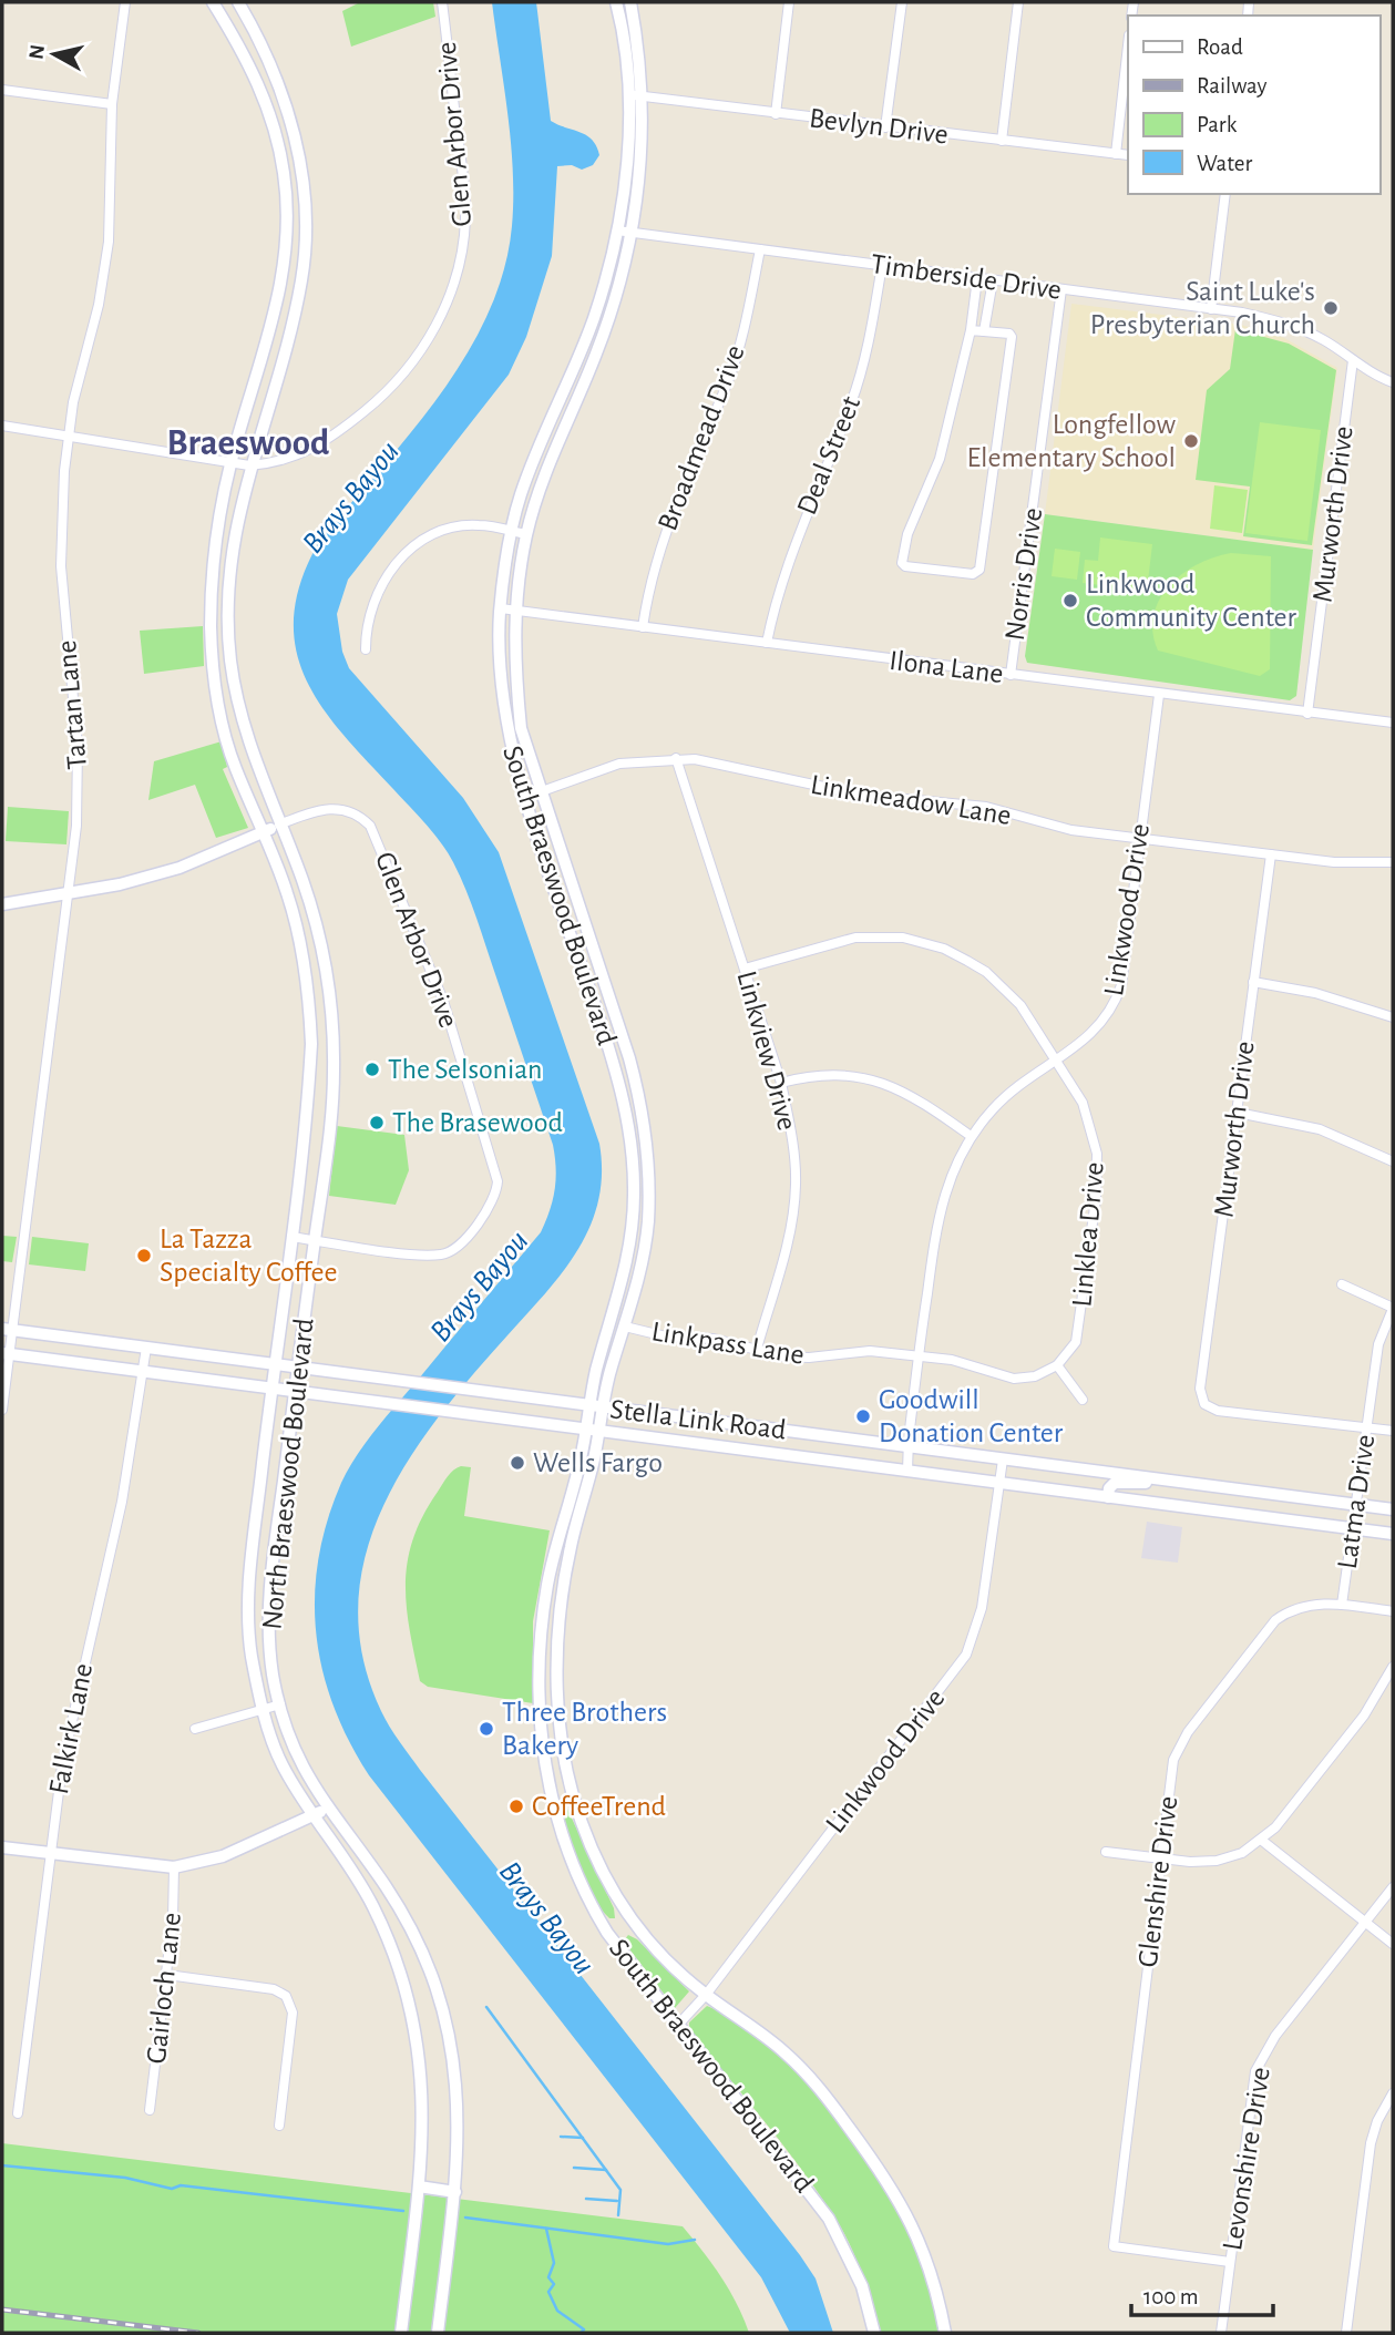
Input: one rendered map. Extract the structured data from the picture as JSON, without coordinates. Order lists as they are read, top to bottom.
{
  "streets": {
    "main road": ["South Braeswood Boulevard", "Stella Link Road", "North Braeswood Boulevard"],
    "street": [
      "Bevlyn Drive",
      "Glen Arbor Drive",
      "Timberside Drive",
      "Broadmead Drive",
      "Deal Street",
      "Murworth Drive",
      "Norris Drive",
      "Ilona Lane",
      "Tartan Lane",
      "Linkmeadow Lane",
      "Linkwood Drive",
      "Linkview Drive",
      "Linklea Drive",
      "Linkpass Lane",
      "Latma Drive",
      "Falkirk Lane",
      "Glenshire Drive",
      "Gairloch Lane",
      "Levonshire Drive"
    ]
  },
  "crossings": [
    ["Bevlyn Drive", "South Braeswood Boulevard"],
    ["Glen Arbor Drive", "Tartan Lane"],
    ["Glen Arbor Drive", "North Braeswood Boulevard"],
    ["Timberside Drive", "Broadmead Drive"],
    ["Timberside Drive", "Deal Street"],
    ["Timberside Drive", "Murworth Drive"],
    ["Timberside Drive", "Norris Drive"],
    ["Timberside Drive", "South Braeswood Boulevard"],
    ["Broadmead Drive", "Ilona Lane"],
    ["Deal Street", "Ilona Lane"],
    ["Murworth Drive", "Ilona Lane"],
    ["Murworth Drive", "Linkmeadow Lane"],
    ["Murworth Drive", "Latma Drive"],
    ["Norris Drive", "Ilona Lane"],
    ["Ilona Lane", "South Braeswood Boulevard"],
    ["Ilona Lane", "Linkwood Drive"],
    ["Tartan Lane", "Stella Link Road"],
    ["Linkmeadow Lane", "South Braeswood Boulevard"],
    ["Linkmeadow Lane", "Linkwood Drive"],
    ["Linkmeadow Lane", "Linkview Drive"],
    ["South Braeswood Boulevard", "Linkwood Drive"],
    ["South Braeswood Boulevard", "Linkpass Lane"],
    ["South Braeswood Boulevard", "Stella Link Road"],
    ["Linkwood Drive", "Linklea Drive"],
    ["Linkwood Drive", "Linkpass Lane"],
    ["Linkwood Drive", "Stella Link Road"],
    ["Linkview Drive", "Linklea Drive"],
    ["Linkview Drive", "Linkpass Lane"],
    ["Linklea Drive", "Linkpass Lane"],
    ["Stella Link Road", "North Braeswood Boulevard"],
    ["Stella Link Road", "Latma Drive"],
    ["Stella Link Road", "Falkirk Lane"],
    ["Latma Drive", "Glenshire Drive"],
    ["Glenshire Drive", "Levonshire Drive"]
  ],
  "districts": ["Braeswood"],
  "water": ["Brays Bayou"],
  "places": [
    "Saint Luke's Presbyterian Church",
    "Longfellow Elementary School",
    "Linkwood Community Center",
    "The Selsonian",
    "The Brasewood",
    "La Tazza Specialty Coffee",
    "Goodwill Donation Center",
    "Wells Fargo",
    "Three Brothers Bakery",
    "CoffeeTrend"
  ],
  "legend": [
    "Road",
    "Railway",
    "Park",
    "Water"
  ],
  "scale_bar": "100 m",
  "north": "left"
}
